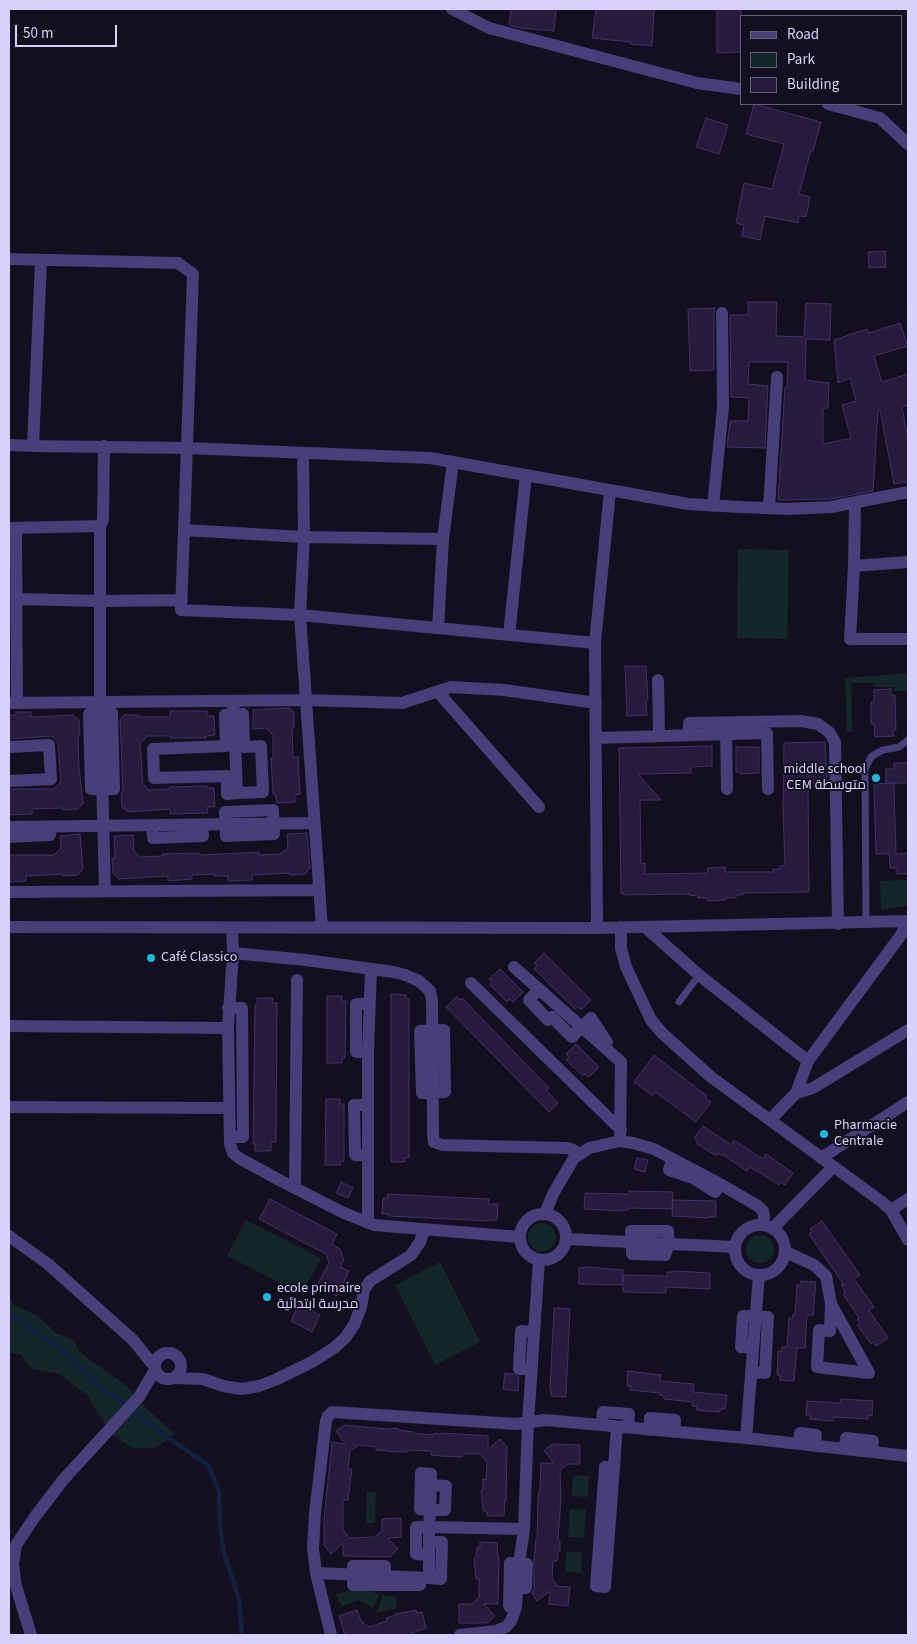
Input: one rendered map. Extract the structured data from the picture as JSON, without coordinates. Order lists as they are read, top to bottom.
{
  "places": [
    "middle school CEM متوسطة",
    "Café Classico",
    "Pharmacie Centrale",
    "ecole primaire مدرسة ابتدائية"
  ],
  "legend": ["Road", "Park", "Building"],
  "scale_bar": "50 m"
}
